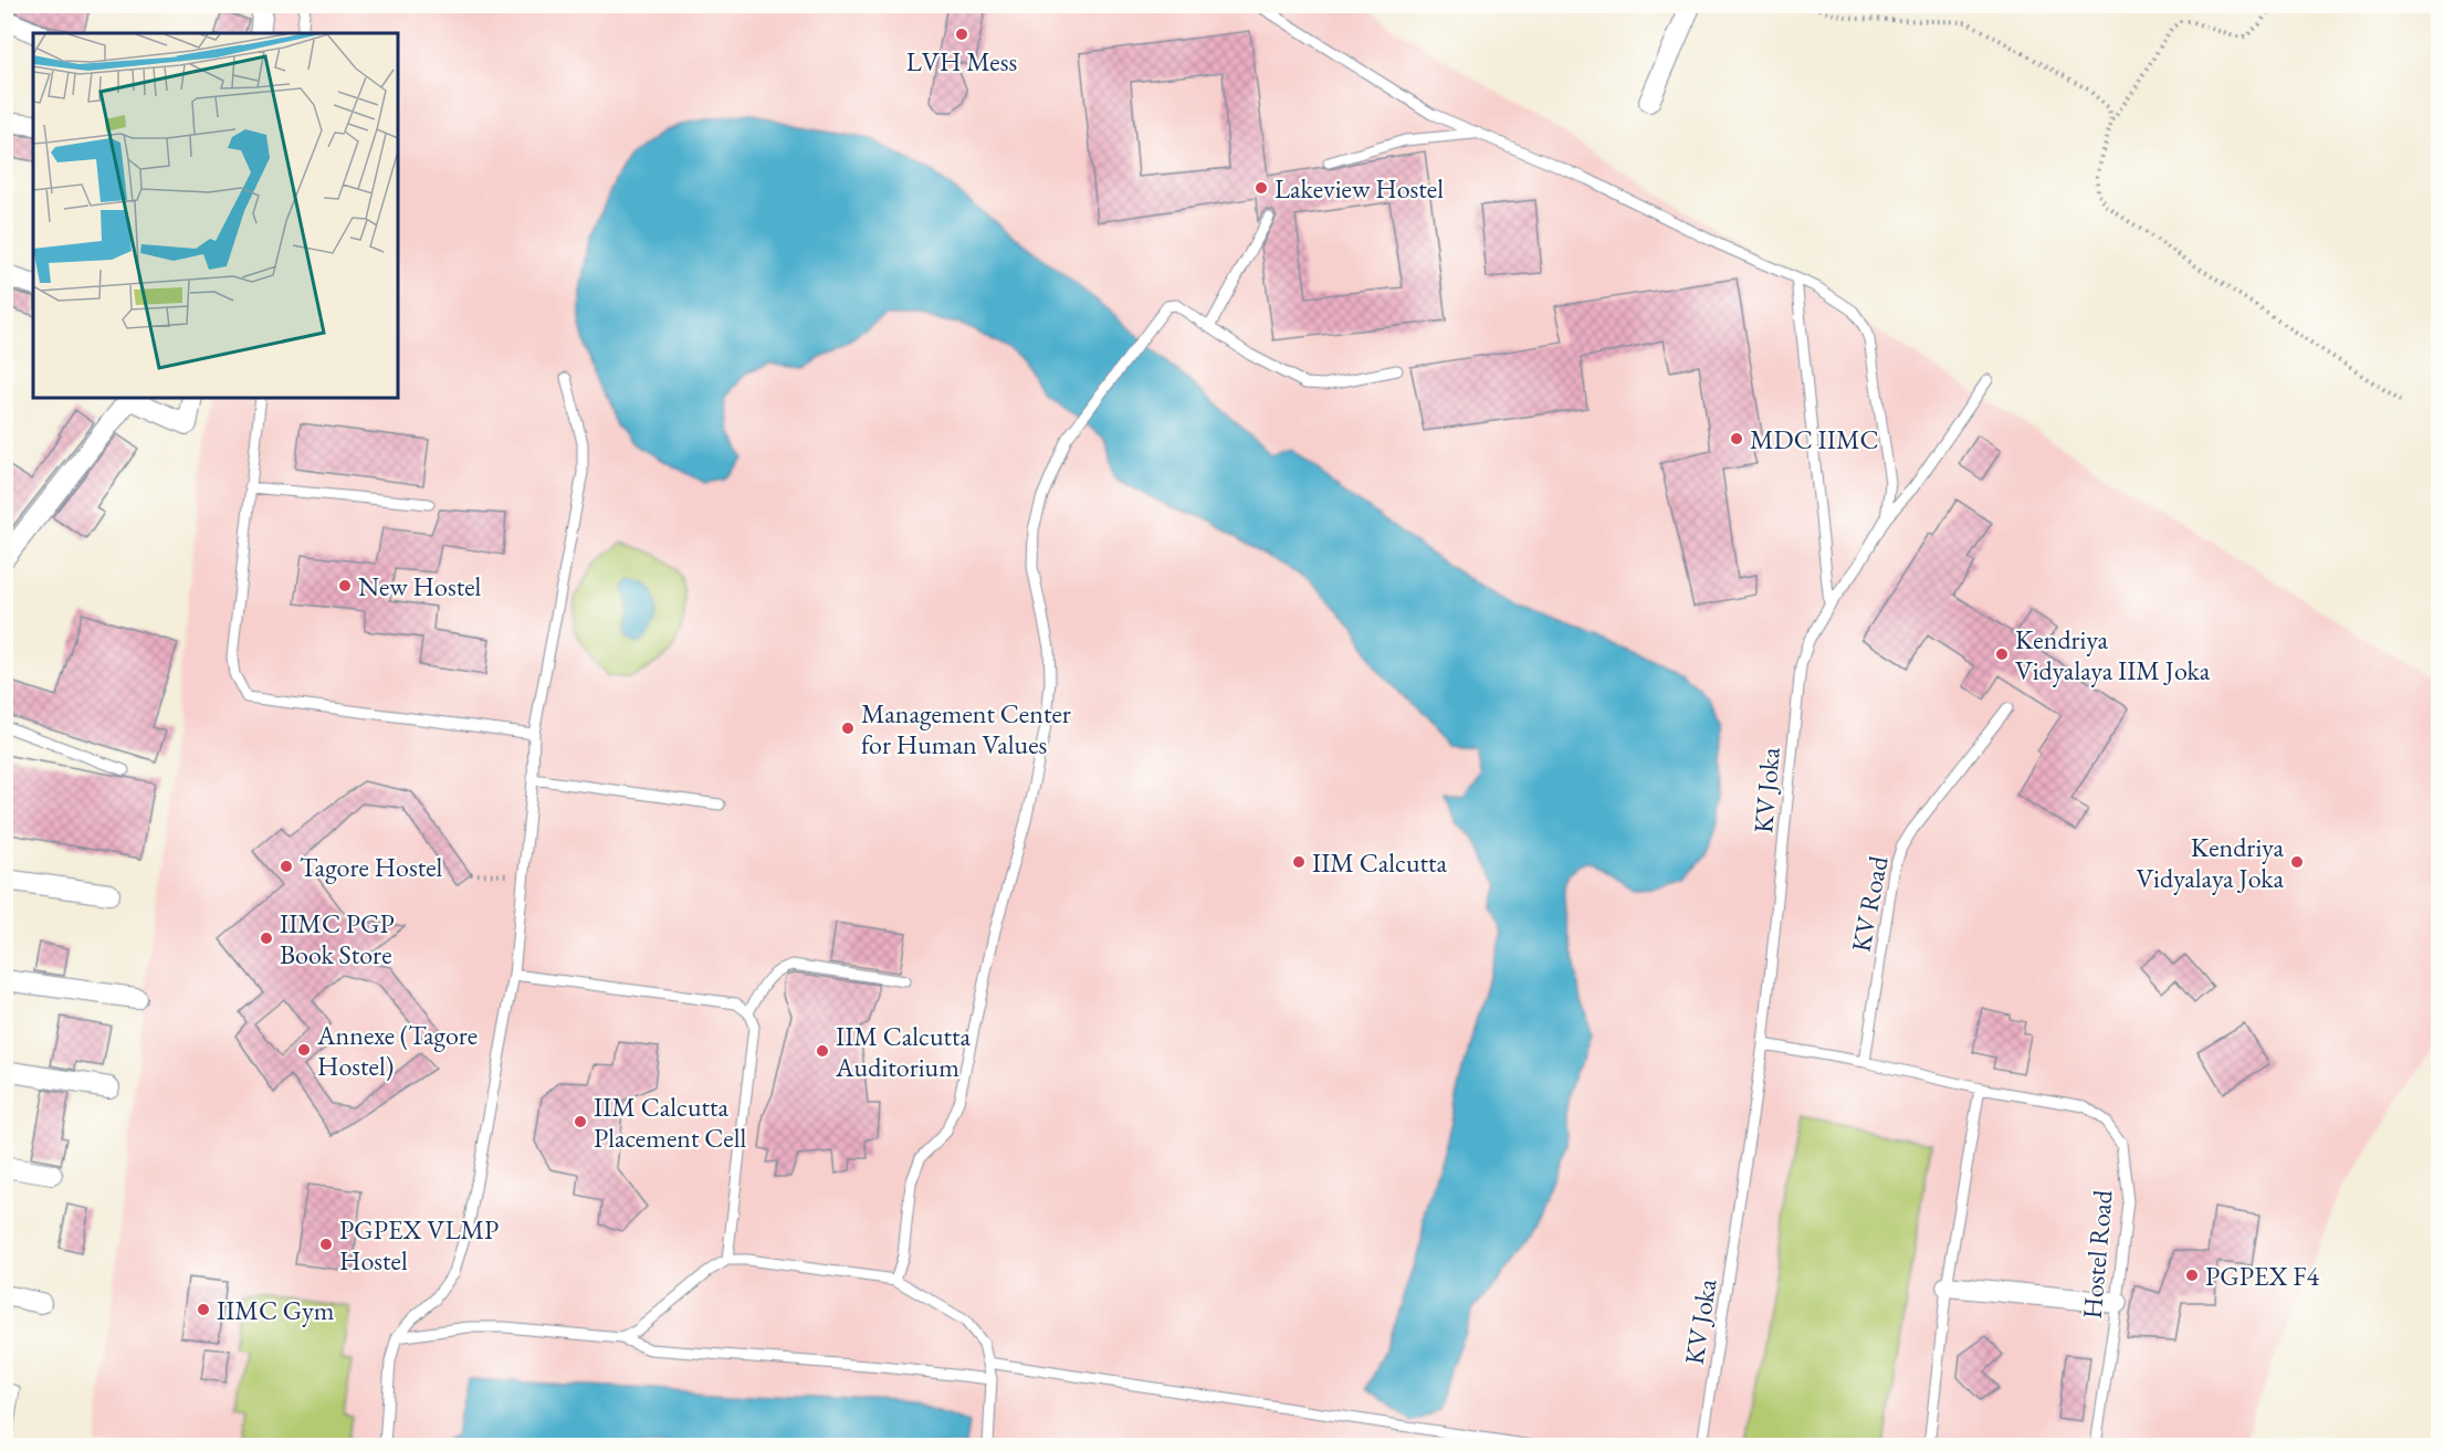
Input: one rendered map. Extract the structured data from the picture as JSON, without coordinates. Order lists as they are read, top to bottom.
{
  "streets": {
    "lane": ["KV Joka", "KV Road", "Hostel Road"]
  },
  "crossings": [
    ["KV Joka", "Hostel Road"],
    ["KV Road", "Hostel Road"]
  ],
  "places": [
    "LVH Mess",
    "Lakeview Hostel",
    "MDC IIMC",
    "New Hostel",
    "Kendriya Vidyalaya IIM Joka",
    "Management Center for Human Values",
    "IIM Calcutta",
    "Kendriya Vidyalaya Joka",
    "Tagore Hostel",
    "IIMC PGP Book Store",
    "Annexe (Tagore Hostel)",
    "IIM Calcutta Auditorium",
    "IIM Calcutta Placement Cell",
    "PGPEX VLMP Hostel",
    "PGPEX F4",
    "IIMC Gym"
  ]
}
